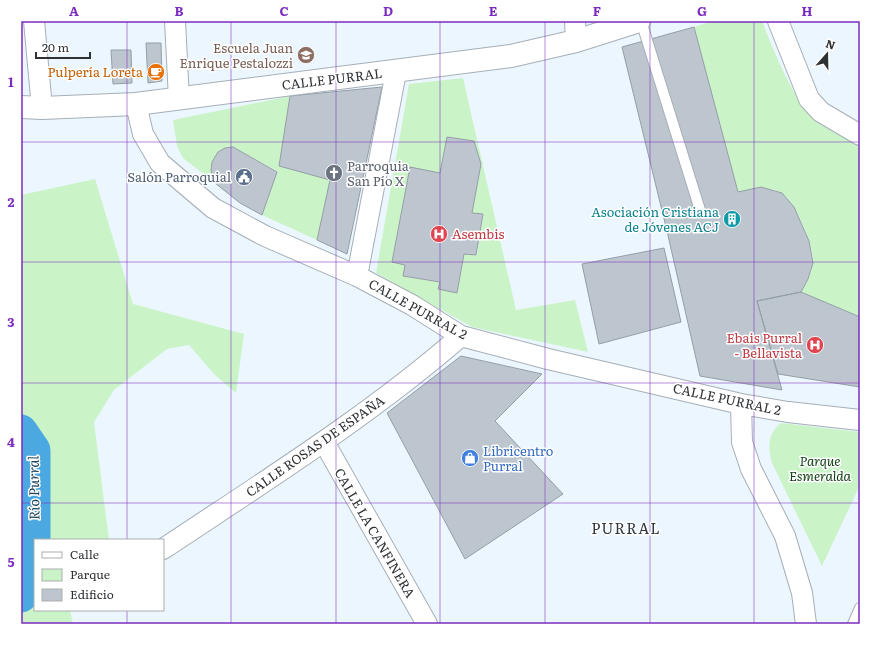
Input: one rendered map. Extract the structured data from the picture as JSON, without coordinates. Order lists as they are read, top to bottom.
{
  "streets": {
    "street": [
      "CALLE PURRAL",
      "CALLE PURRAL 2",
      "CALLE ROSAS DE ESPAÑA",
      "CALLE LA CANFINERA"
    ]
  },
  "crossings": [
    ["CALLE PURRAL", "CALLE PURRAL 2"],
    ["CALLE PURRAL 2", "CALLE ROSAS DE ESPAÑA"],
    ["CALLE ROSAS DE ESPAÑA", "CALLE LA CANFINERA"]
  ],
  "districts": ["PURRAL"],
  "water": ["Río Purral"],
  "parks": ["Parque Esmeralda"],
  "places": {
    "school or university": ["Escuela Juan Enrique Pestalozzi"],
    "cafe": ["Pulpería Loreta"],
    "church": ["Parroquia San Pío X"],
    "public building": ["Salón Parroquial"],
    "building": ["Asociación Cristiana de Jóvenes ACJ"],
    "hospital": ["Asembis", "Ebais Purral - Bellavista"],
    "shop": ["Libricentro Purral"]
  },
  "legend": ["Calle", "Parque", "Edificio"],
  "scale_bar": "20 m",
  "north": "top",
  "grid": {
    "columns": [
      "A",
      "B",
      "C",
      "D",
      "E",
      "F",
      "G",
      "H"
    ],
    "rows": [
      "1",
      "2",
      "3",
      "4",
      "5"
    ]
  }
}
